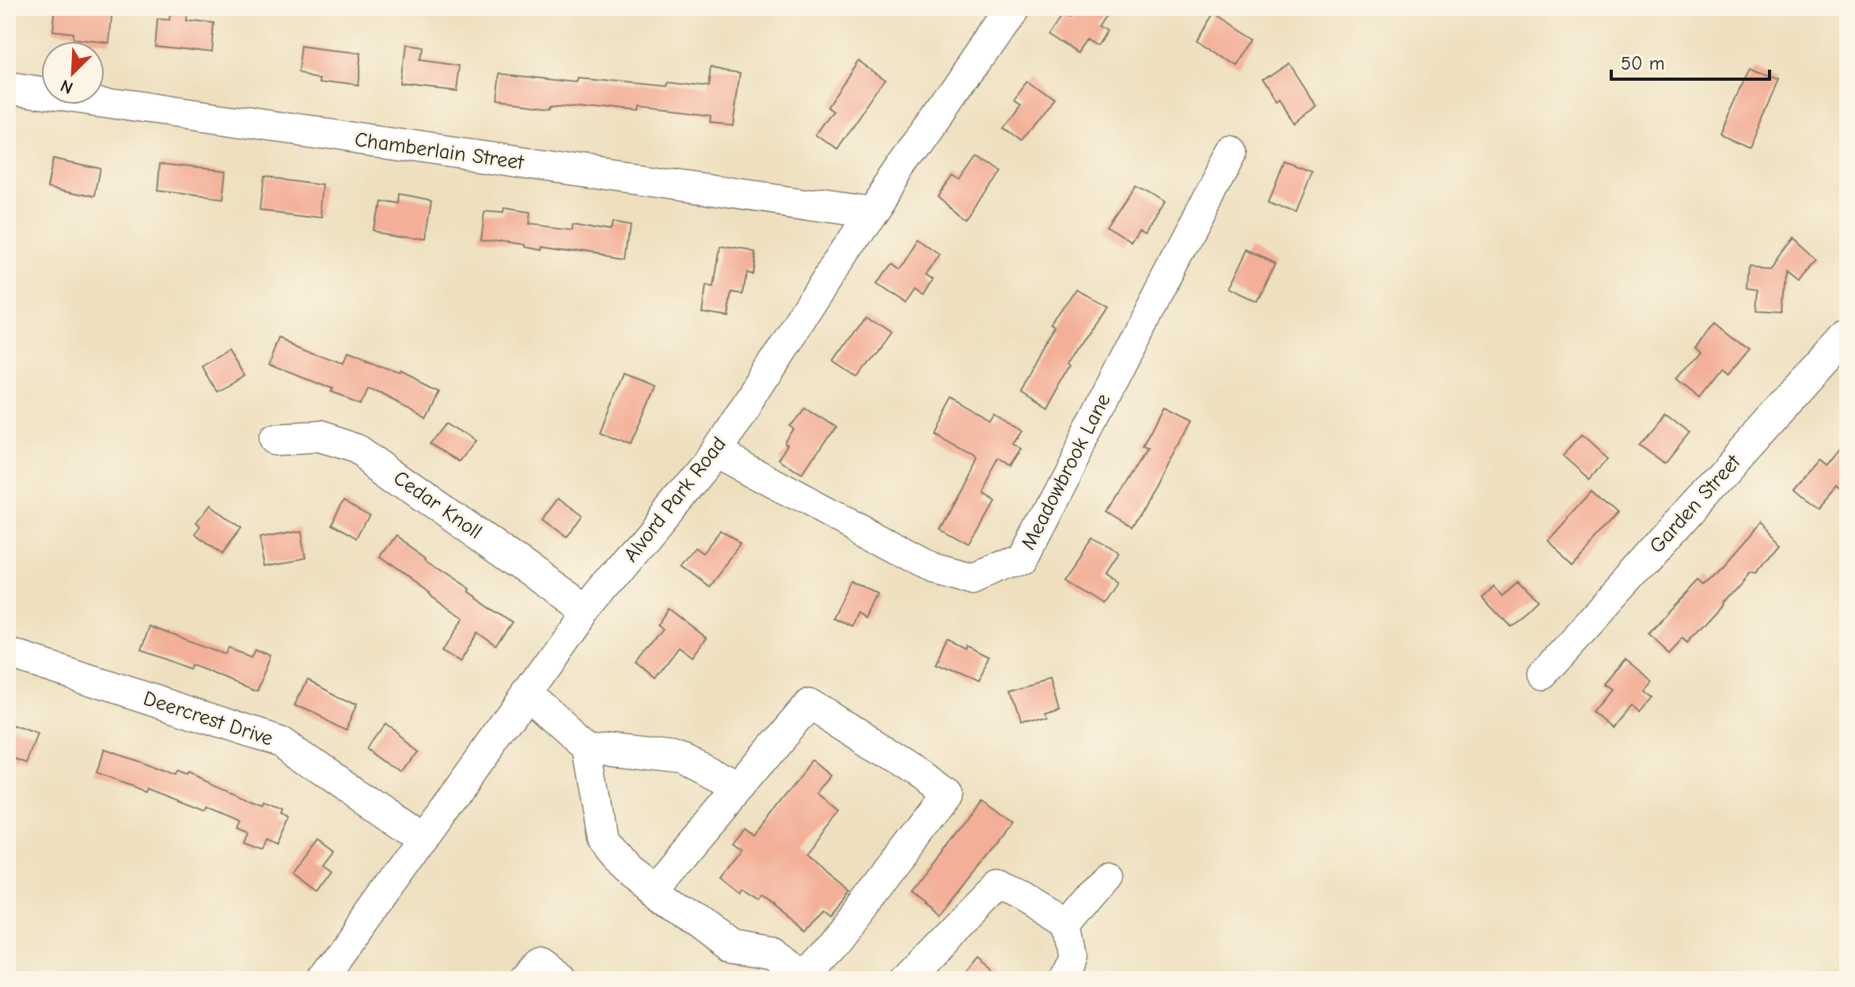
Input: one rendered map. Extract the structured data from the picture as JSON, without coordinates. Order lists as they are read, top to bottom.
{
  "streets": {
    "street": [
      "Chamberlain Street",
      "Meadowbrook Lane",
      "Alvord Park Road",
      "Garden Street",
      "Cedar Knoll",
      "Deercrest Drive"
    ]
  },
  "crossings": [
    ["Chamberlain Street", "Alvord Park Road"],
    ["Meadowbrook Lane", "Alvord Park Road"],
    ["Alvord Park Road", "Cedar Knoll"],
    ["Alvord Park Road", "Deercrest Drive"]
  ],
  "scale_bar": "50 m",
  "north": "bottom left"
}
